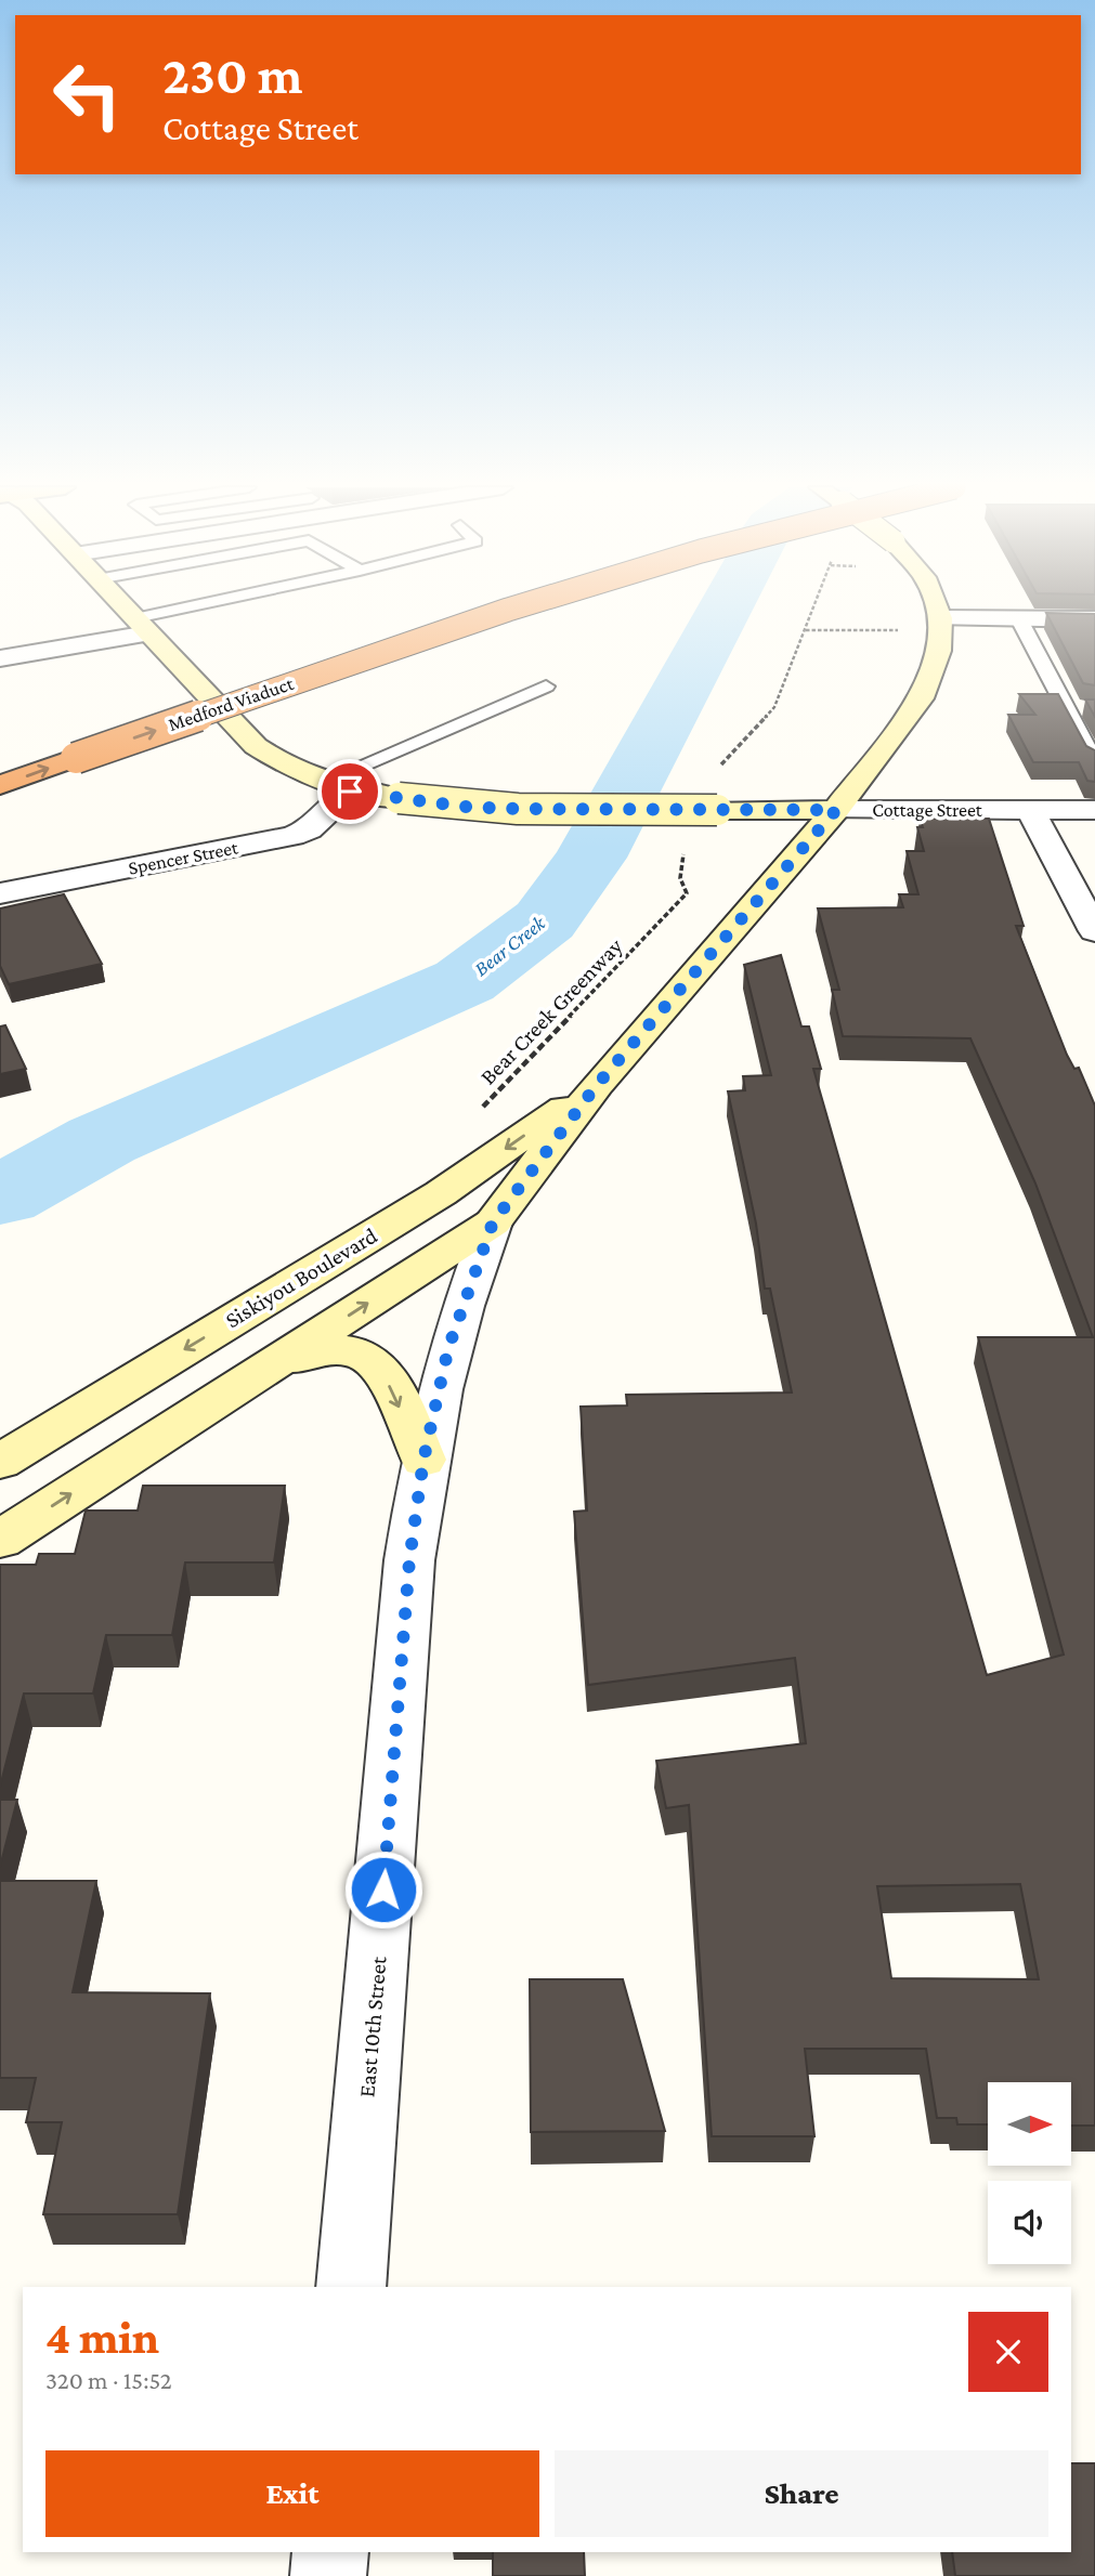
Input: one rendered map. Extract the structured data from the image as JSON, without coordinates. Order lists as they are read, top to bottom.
{
  "streets": {
    "highway": ["Medford Viaduct"],
    "street": [
      "Cottage Street",
      "Spencer Street",
      "Siskiyou Boulevard",
      "East 10th Street"
    ],
    "path": ["Bear Creek Greenway"]
  },
  "crossings": [
    ["Cottage Street", "Spencer Street"],
    ["Cottage Street", "East 10th Street"],
    ["Siskiyou Boulevard", "East 10th Street"]
  ],
  "water": ["Bear Creek"],
  "north": "right",
  "page": {
    "turn": ["230 m", "Cottage Street"],
    "heading": ["4 min", "320 m · 15:52"],
    "buttons": ["Exit", "Share"]
  }
}
